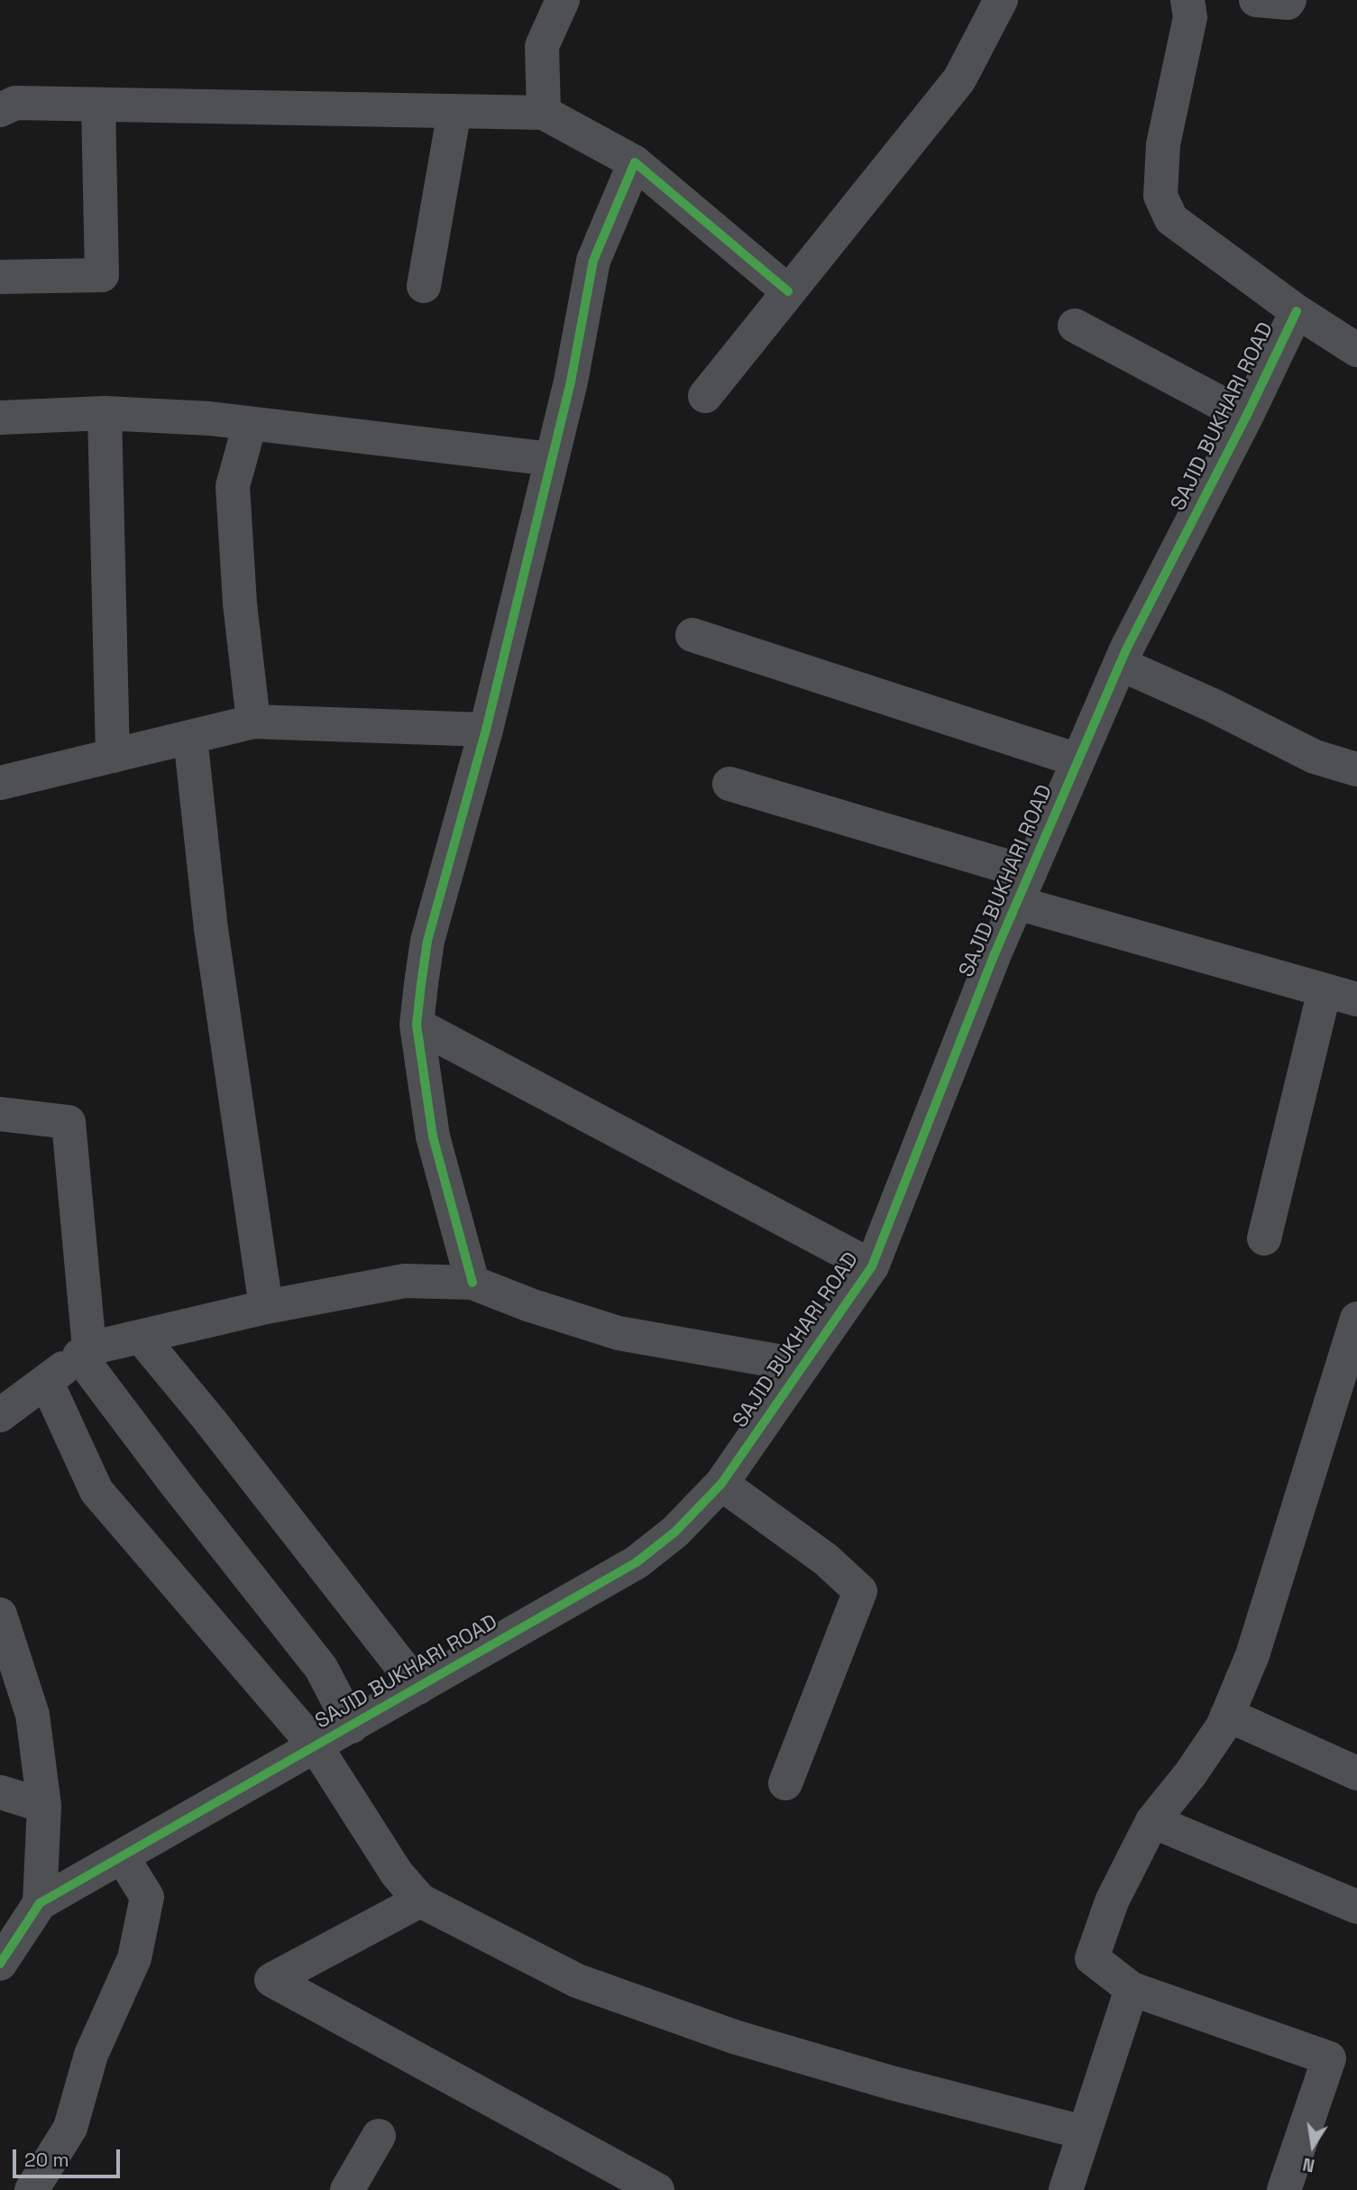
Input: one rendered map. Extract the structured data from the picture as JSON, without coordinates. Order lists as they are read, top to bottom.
{
  "streets": {
    "street": ["SAJID BUKHARI ROAD"]
  },
  "scale_bar": "20 m",
  "north": "bottom"
}
